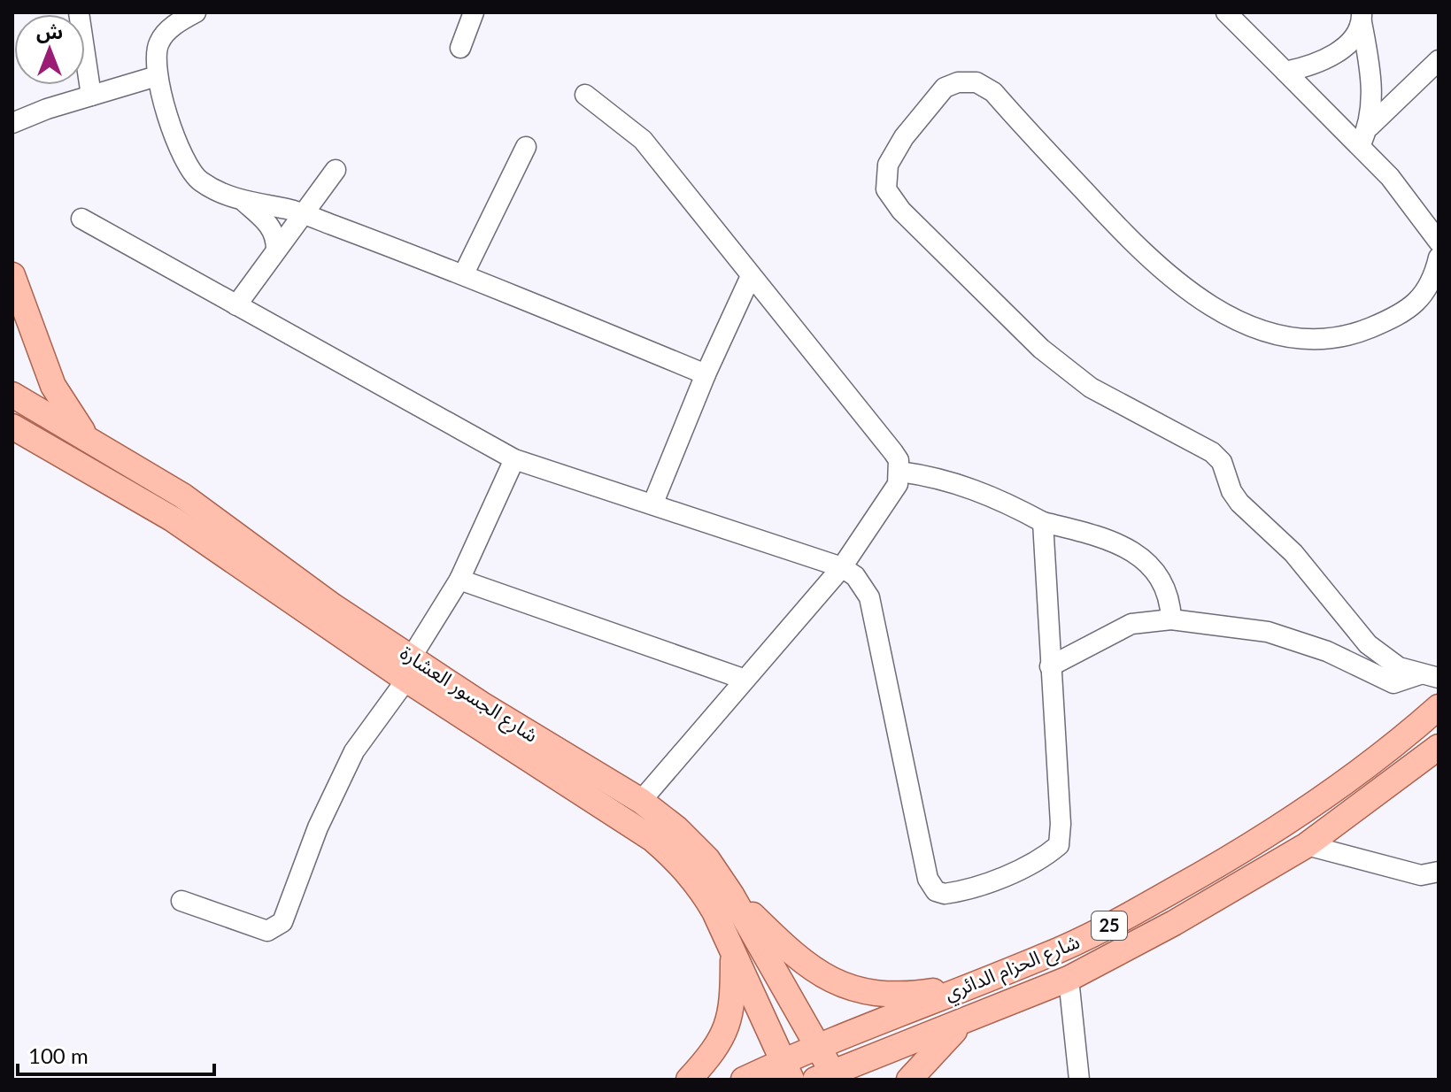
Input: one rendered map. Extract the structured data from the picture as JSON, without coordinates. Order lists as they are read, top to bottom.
{
  "streets": {
    "main road": ["شارع الجسور العشارة", "25", "شارع الحزام الدائري"]
  },
  "crossings": [
    ["شارع الجسور العشارة", "شارع الحزام الدائري"]
  ],
  "scale_bar": "100 m",
  "north": "top"
}
